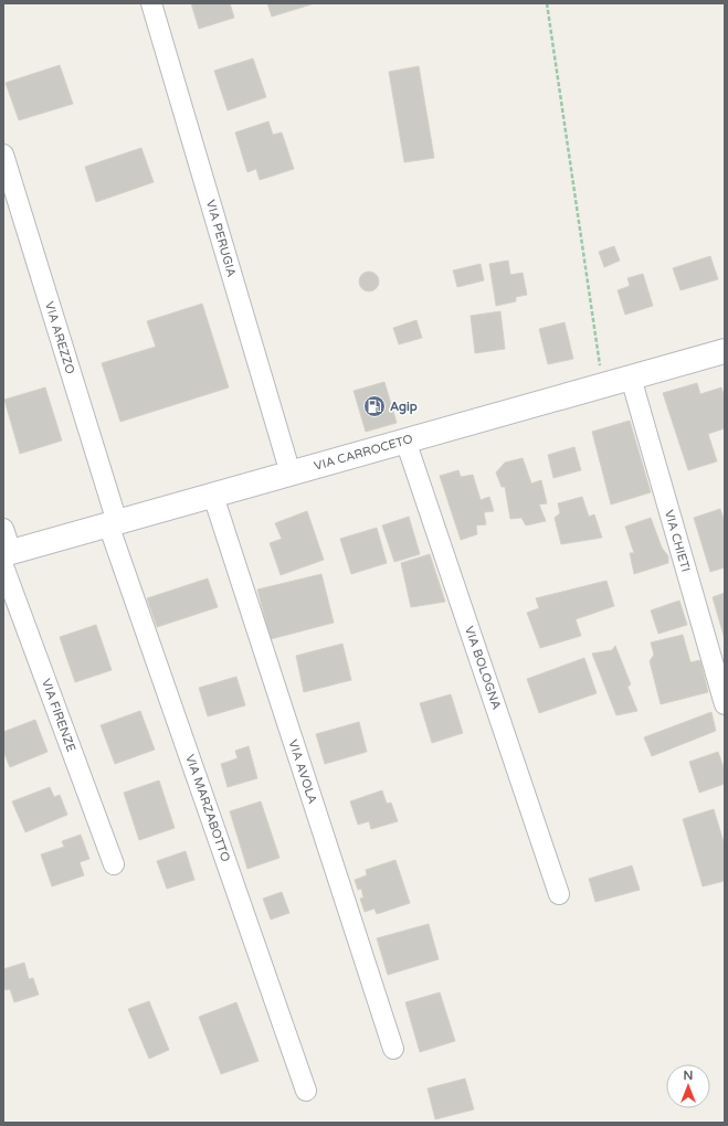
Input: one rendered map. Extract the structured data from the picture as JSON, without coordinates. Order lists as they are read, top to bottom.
{
  "streets": {
    "street": [
      "VIA PERUGIA",
      "VIA AREZZO",
      "VIA CARROCETO",
      "VIA CHIETI",
      "VIA BOLOGNA",
      "VIA FIRENZE",
      "VIA AVOLA",
      "VIA MARZABOTTO"
    ]
  },
  "crossings": [
    ["VIA PERUGIA", "VIA CARROCETO"],
    ["VIA AREZZO", "VIA CARROCETO"],
    ["VIA AREZZO", "VIA MARZABOTTO"],
    ["VIA CARROCETO", "VIA CHIETI"],
    ["VIA CARROCETO", "VIA BOLOGNA"],
    ["VIA CARROCETO", "VIA FIRENZE"],
    ["VIA CARROCETO", "VIA AVOLA"],
    ["VIA CARROCETO", "VIA MARZABOTTO"]
  ],
  "places": {
    "fuel station": ["Agip"]
  },
  "north": "top"
}
